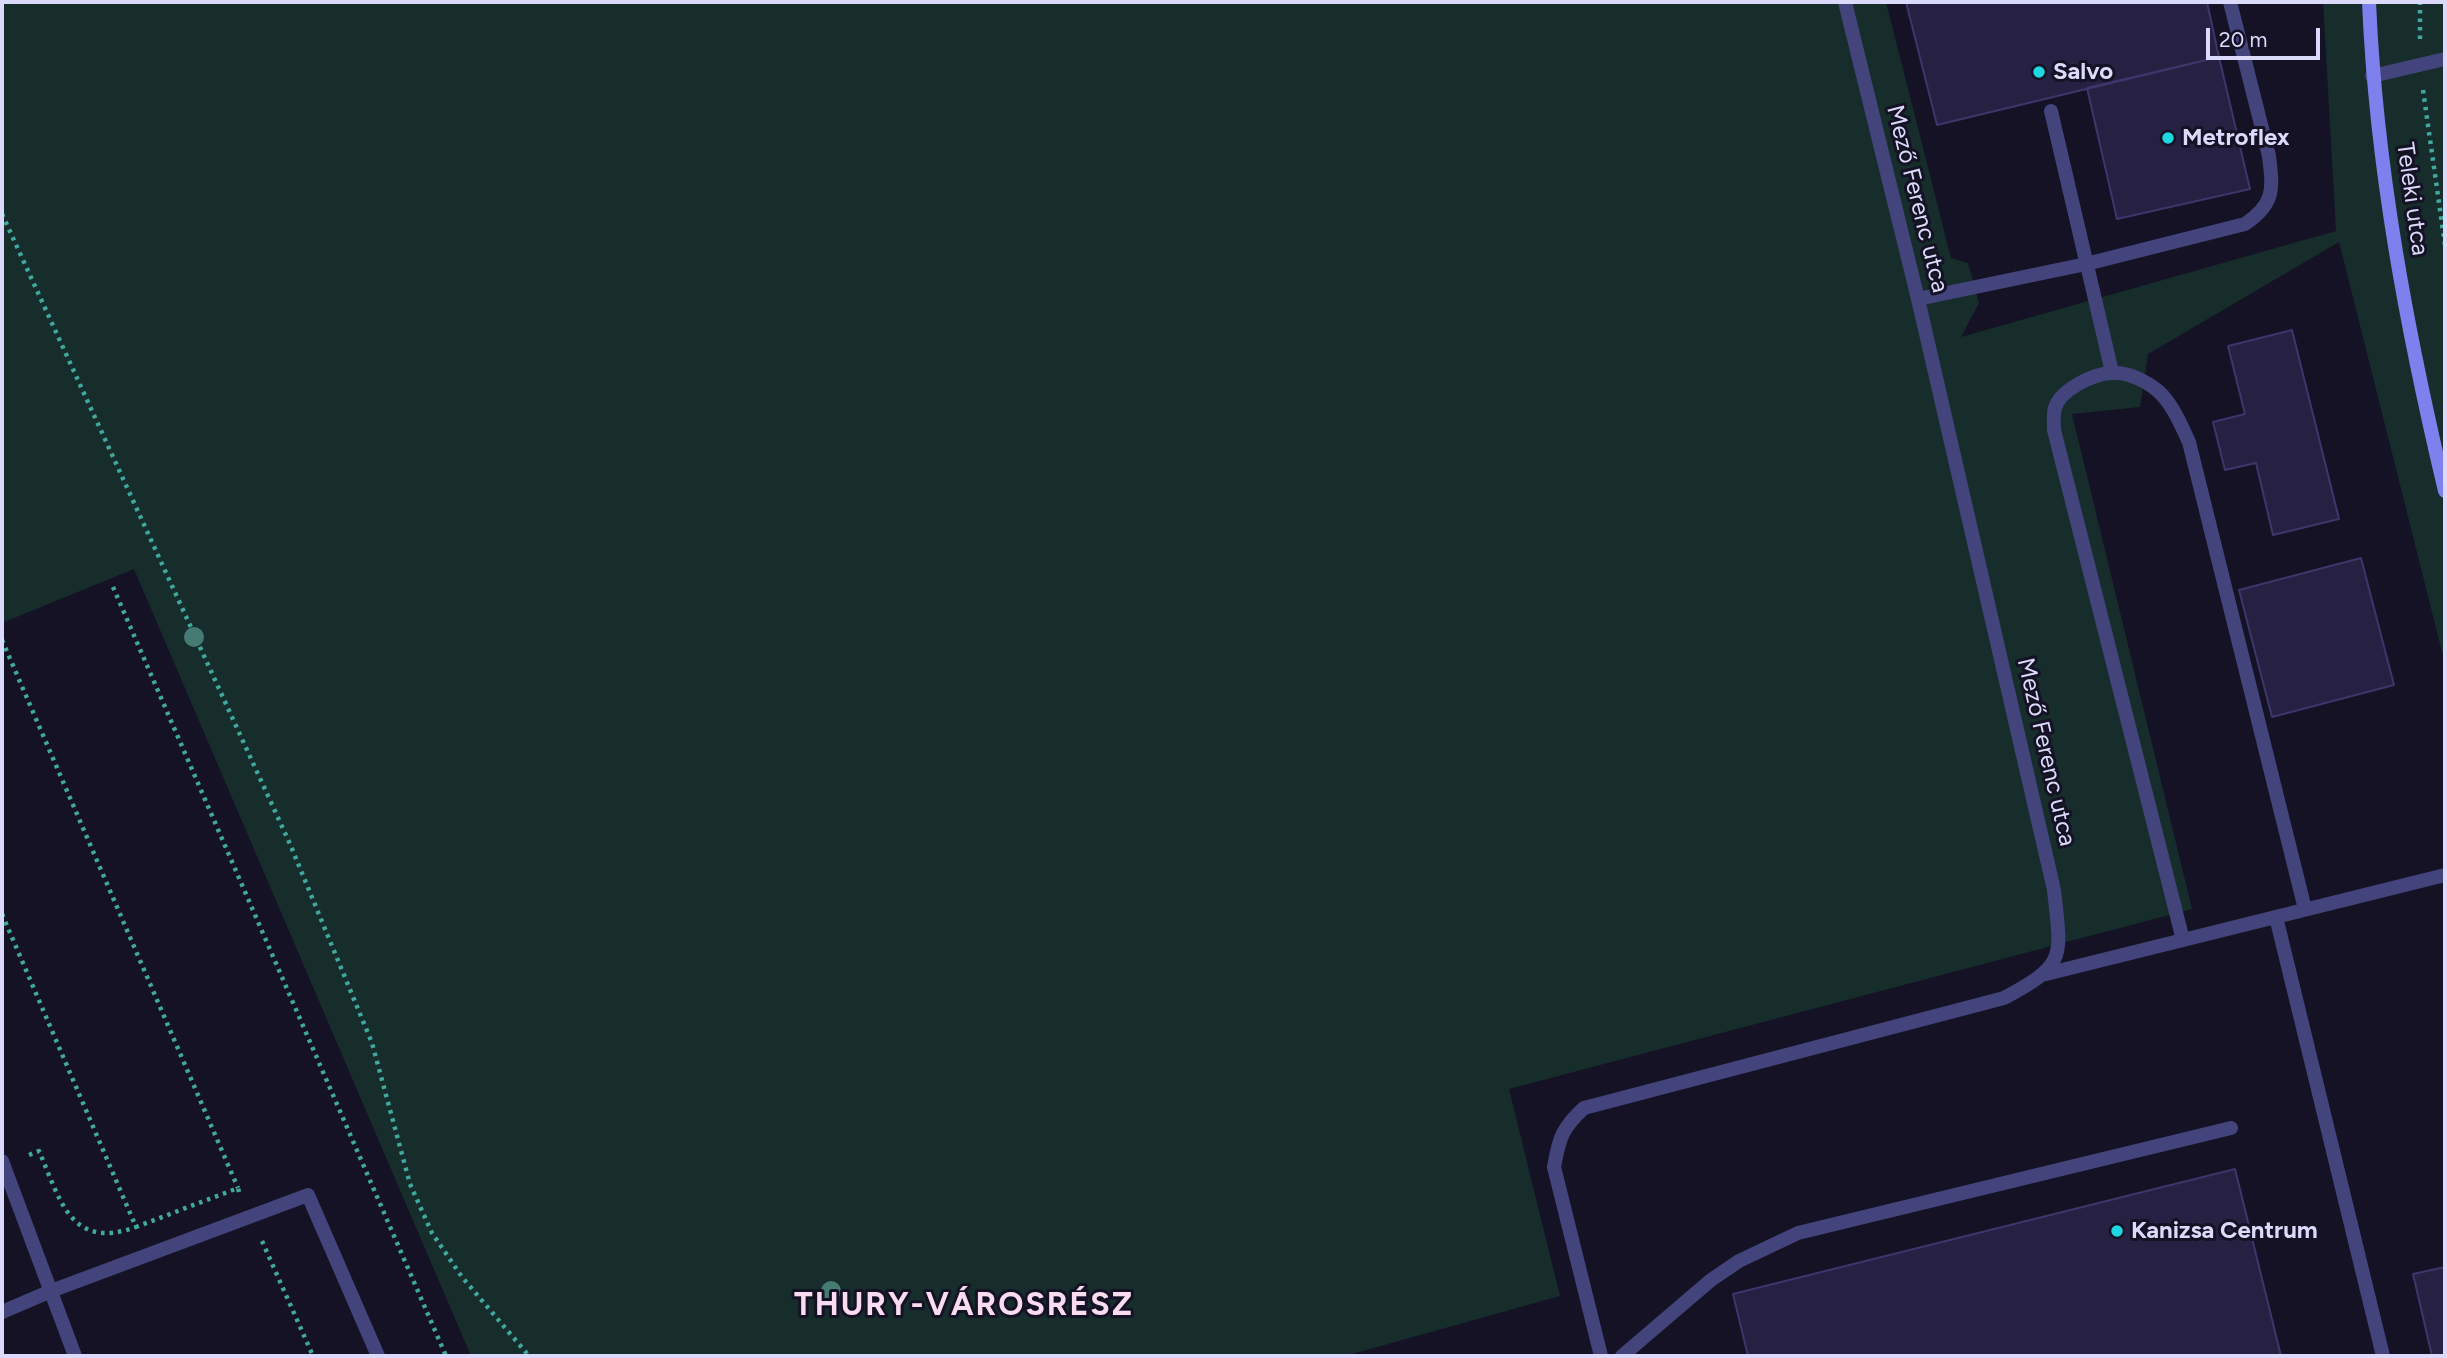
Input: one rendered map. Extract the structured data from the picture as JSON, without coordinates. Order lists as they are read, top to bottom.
{
  "streets": {
    "main road": ["Teleki utca"],
    "street": ["Mező Ferenc utca"]
  },
  "districts": ["THURY-VÁROSRÉSZ"],
  "places": ["Salvo", "Metroflex", "Kanizsa Centrum"],
  "scale_bar": "20 m"
}
